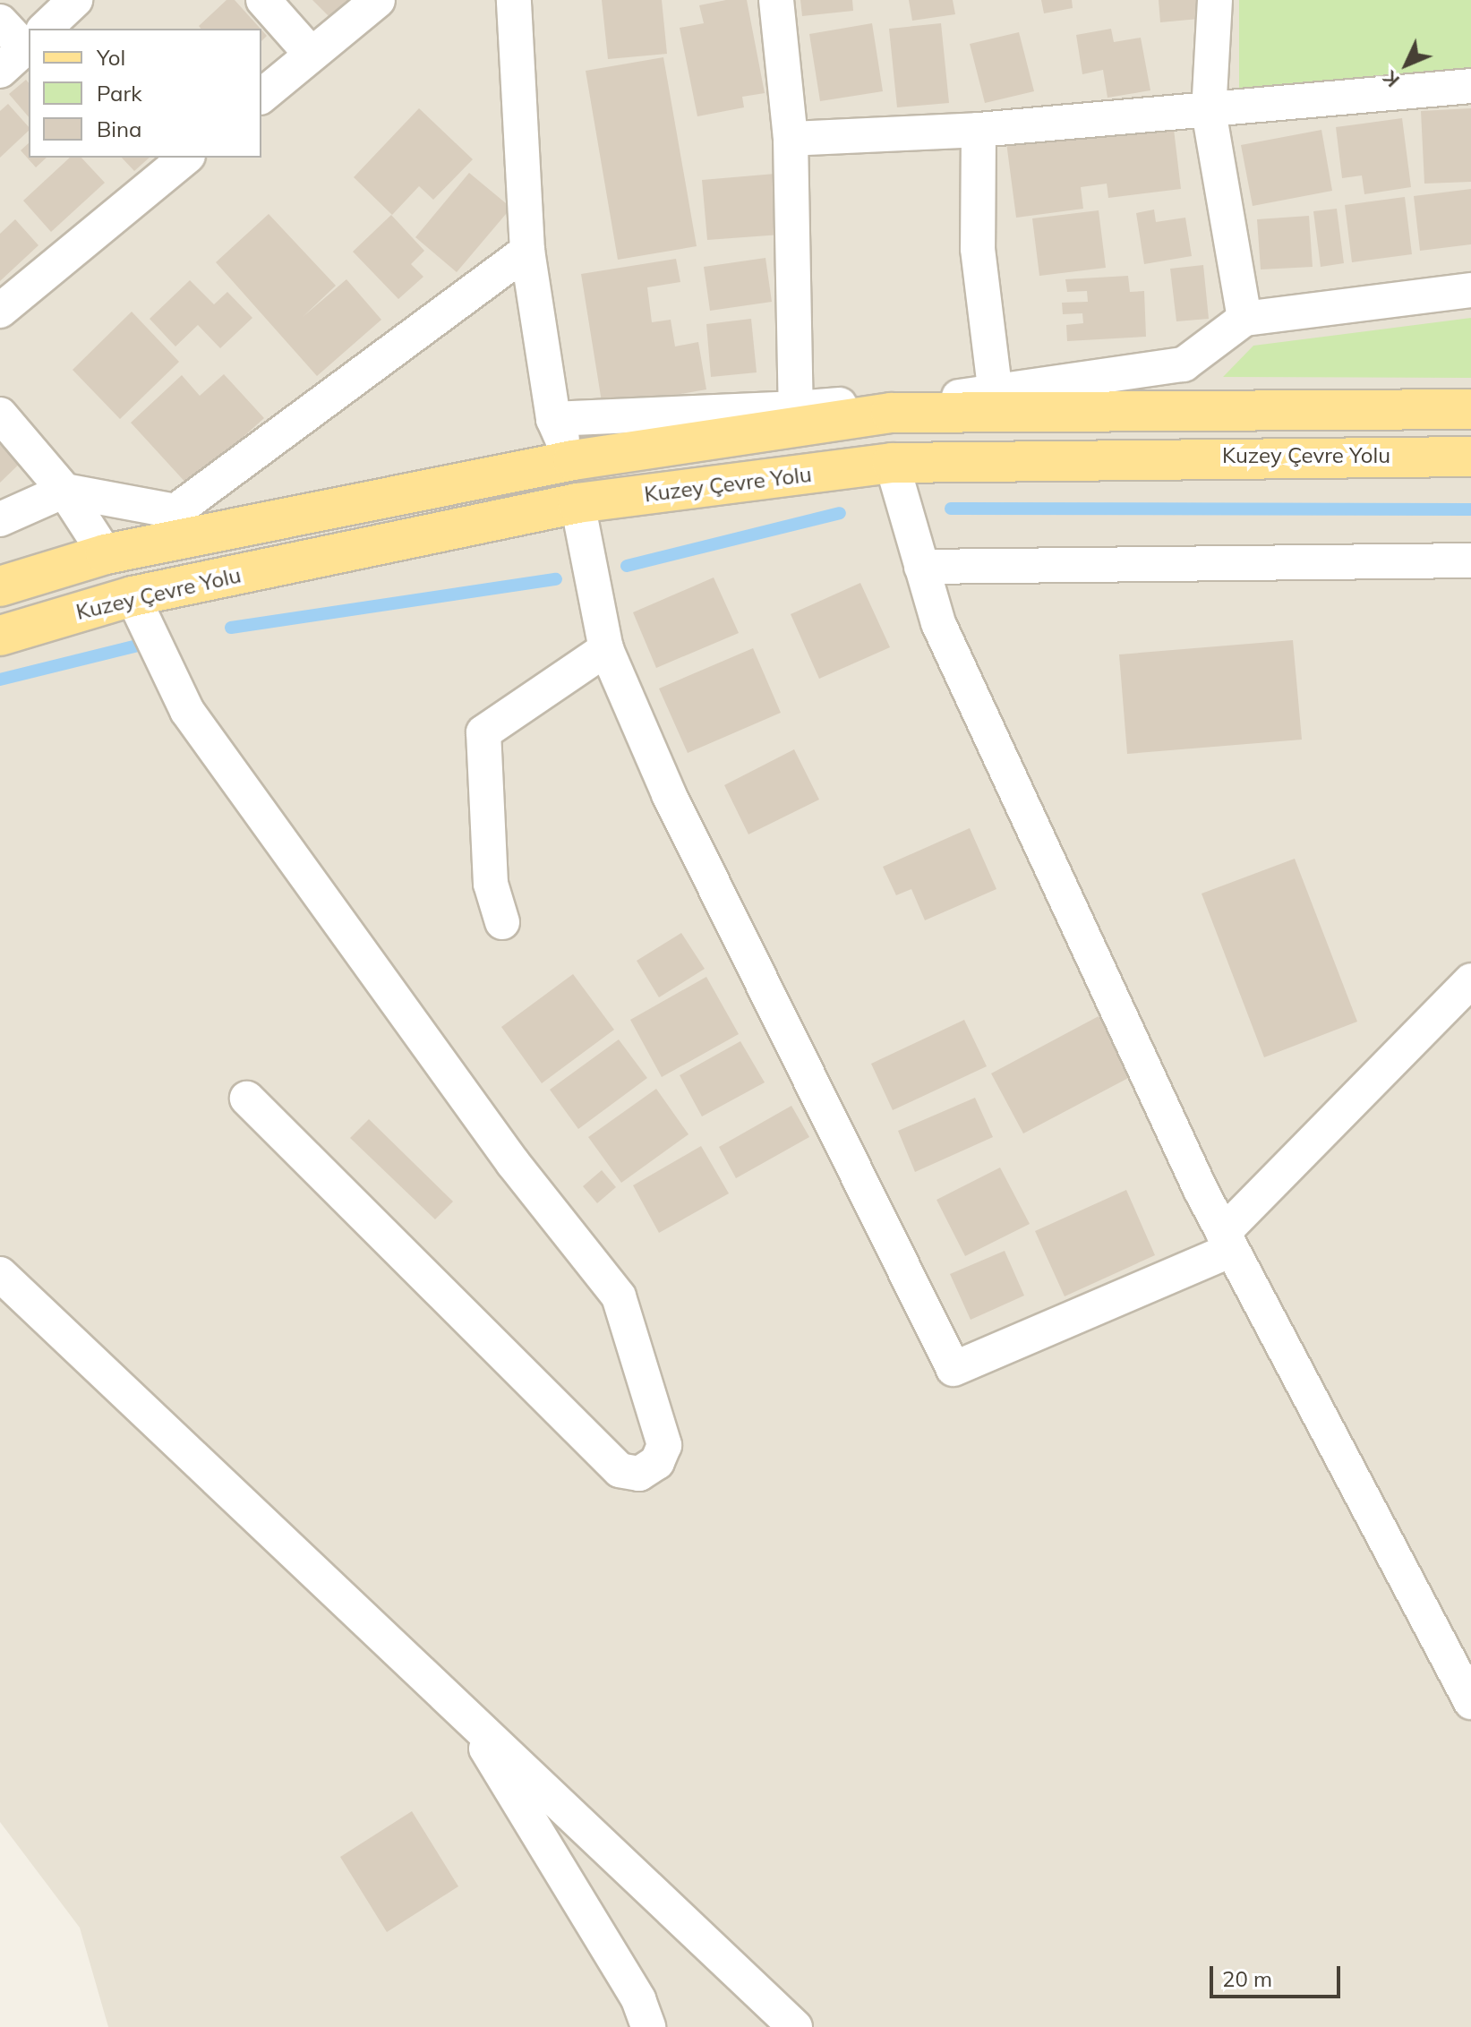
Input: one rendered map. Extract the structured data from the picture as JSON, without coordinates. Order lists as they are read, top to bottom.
{
  "streets": {
    "main road": ["Kuzey Çevre Yolu"]
  },
  "legend": ["Yol", "Park", "Bina"],
  "scale_bar": "20 m",
  "north": "bottom left"
}
